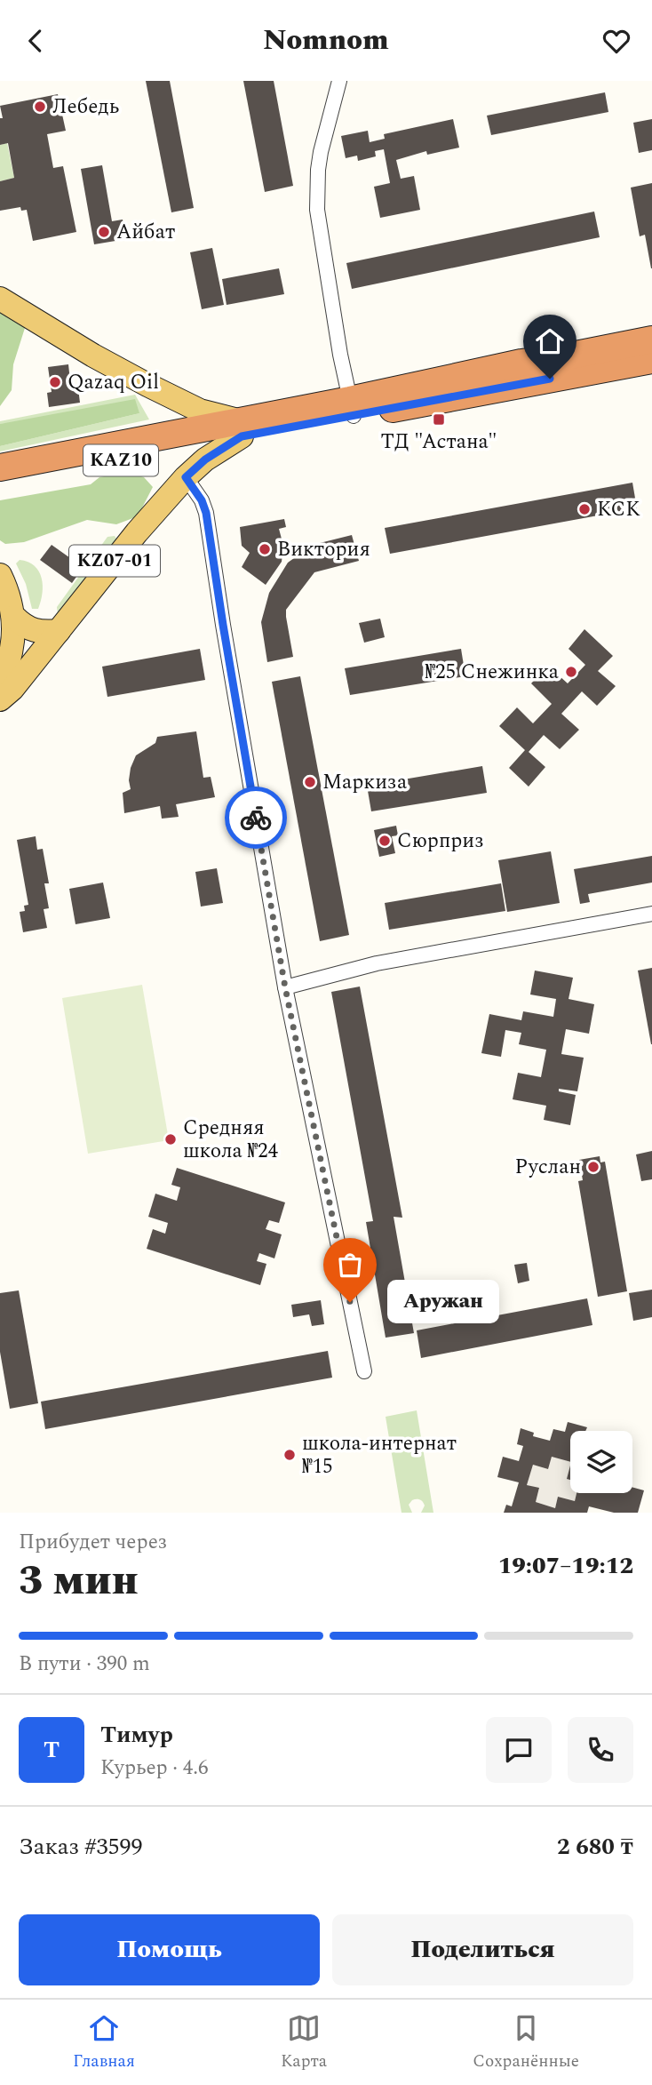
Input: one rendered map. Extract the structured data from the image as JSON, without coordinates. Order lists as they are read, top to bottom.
{
  "streets": {
    "highway": ["KAZ10"],
    "main road": ["KZ07-01"]
  },
  "crossings": [
    ["KAZ10", "KZ07-01"]
  ],
  "places": {
    "other": [
      "Лебедь",
      "Айбат",
      "Qazaq Oil",
      "КСК",
      "Виктория",
      "№25 Снежинка",
      "Маркиза",
      "Сюрприз",
      "Средняя школа №24",
      "Руслан",
      "Аружан",
      "школа-интернат №15"
    ],
    "transit": ["ТД \"Астана\""]
  },
  "page": {
    "header": "Nomnom",
    "bubble": "Аружан",
    "heading": ["3 мин", "Прибудет через", "19:07–19:12"],
    "panel": [
      "Тимур",
      "Курьер · 4.6",
      "Заказ #3599",
      "2 680 ₸"
    ],
    "bar": "В пути · 390 m",
    "round": "Т",
    "buttons": ["Помощь", "Поделиться"],
    "tabs": ["Главная", "Карта", "Сохранённые"]
  }
}
